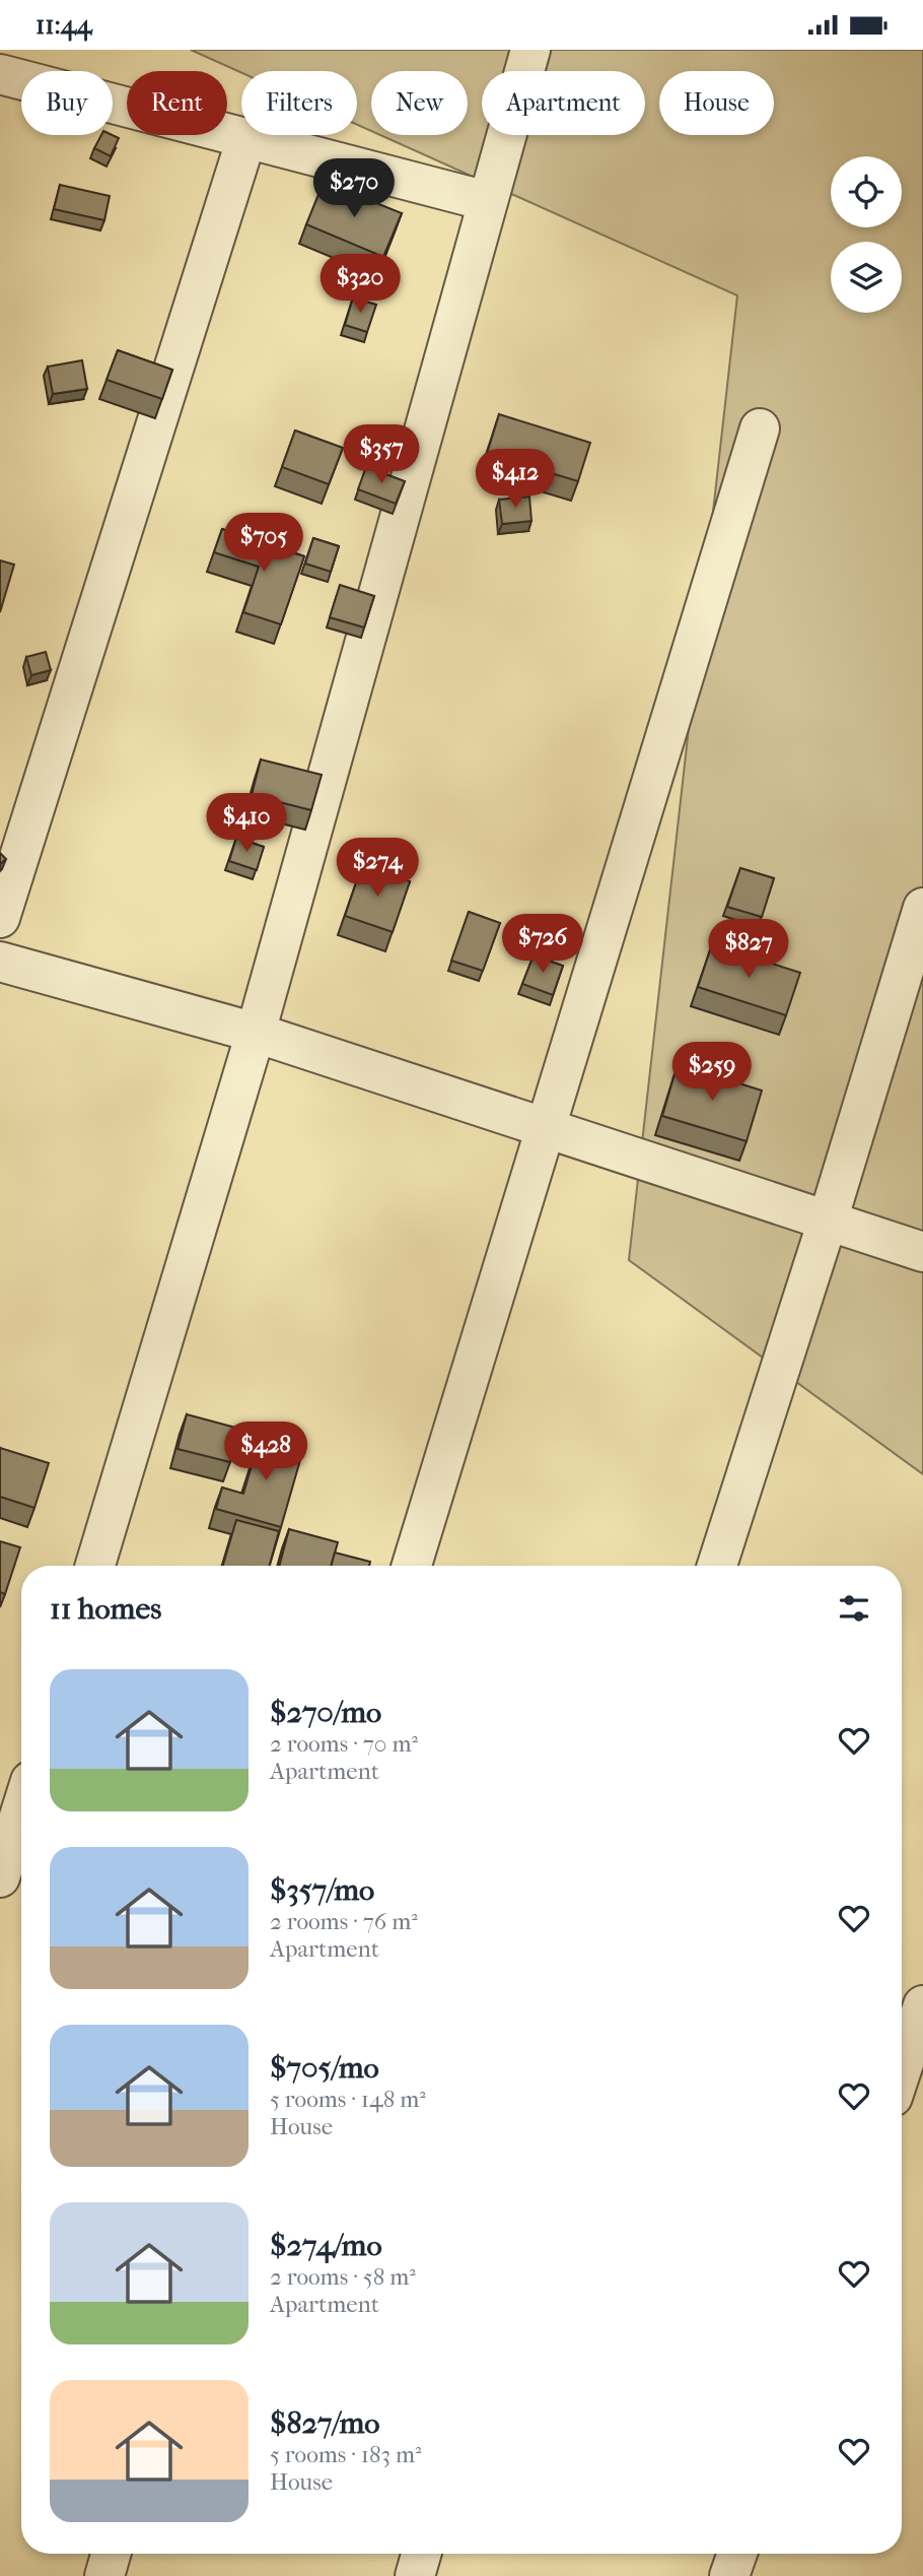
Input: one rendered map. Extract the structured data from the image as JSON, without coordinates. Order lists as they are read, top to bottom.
{
  "page": {
    "status": "11:44",
    "chip": [
      "Buy",
      "Rent",
      "Filters",
      "New",
      "Apartment",
      "House"
    ],
    "price": [
      "$270",
      "$320",
      "$357",
      "$412",
      "$705",
      "$410",
      "$274",
      "$726",
      "$827",
      "$259",
      "$428"
    ],
    "heading": "11 homes",
    "list": [
      {
        "name": "$270/mo",
        "note": "2 rooms · 70 m² · Apartment"
      },
      {
        "name": "$357/mo",
        "note": "2 rooms · 76 m² · Apartment"
      },
      {
        "name": "$705/mo",
        "note": "5 rooms · 148 m² · House"
      },
      {
        "name": "$274/mo",
        "note": "2 rooms · 58 m² · Apartment"
      },
      {
        "name": "$827/mo",
        "note": "5 rooms · 183 m² · House"
      }
    ]
  }
}
